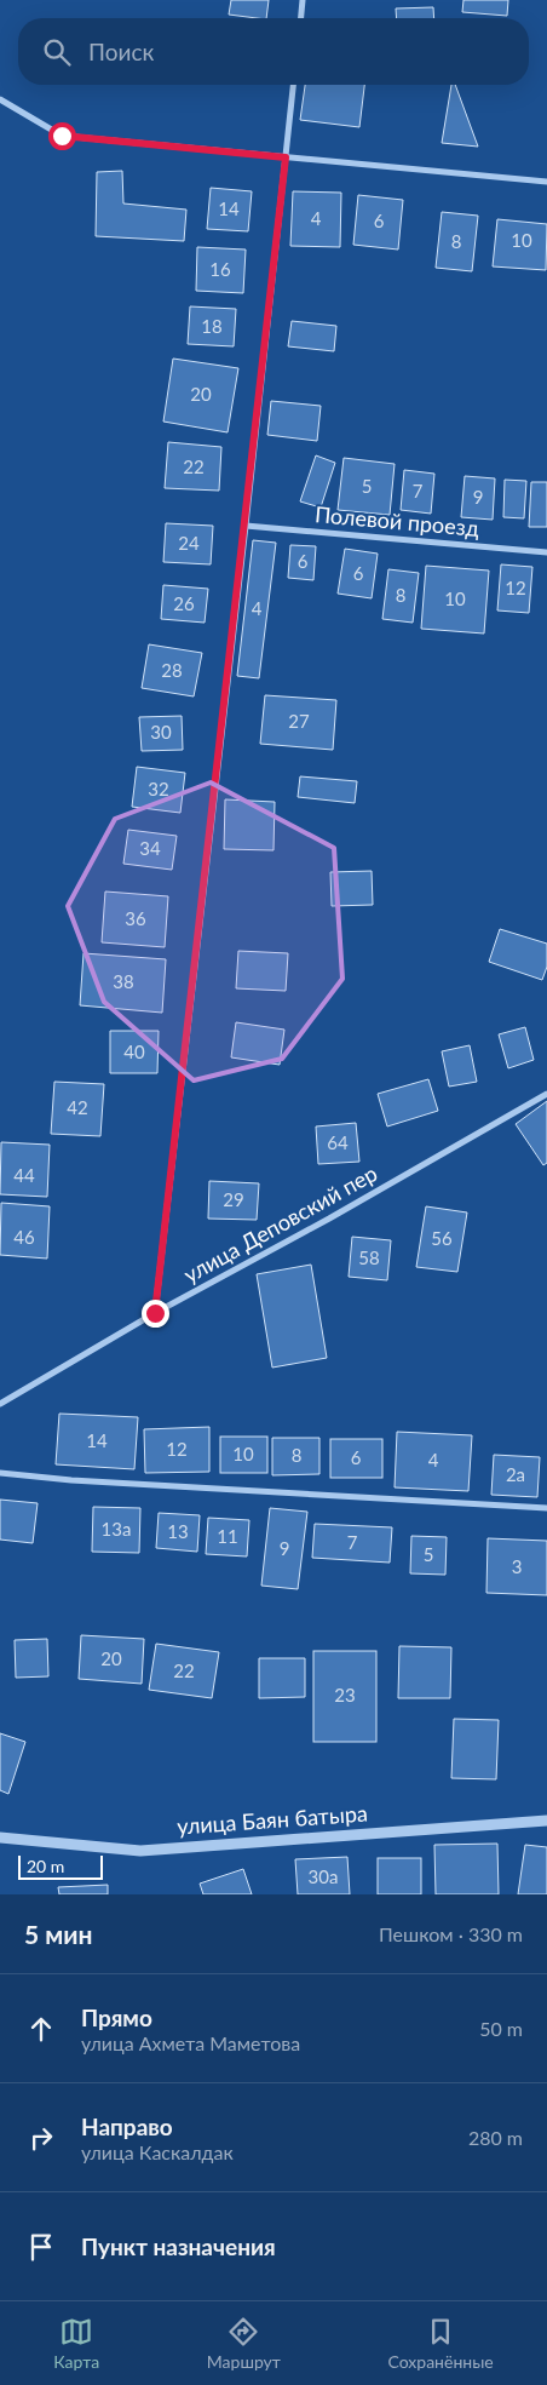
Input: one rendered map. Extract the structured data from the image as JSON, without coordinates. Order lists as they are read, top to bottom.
{
  "streets": {
    "street": ["Полевой проезд", "улица Деповский пер", "улица Баян батыра"]
  },
  "house_numbers": [
    "14",
    "4",
    "6",
    "10",
    "8",
    "16",
    "18",
    "20",
    "22",
    "5",
    "7",
    "9",
    "24",
    "6",
    "6",
    "12",
    "8",
    "10",
    "26",
    "4",
    "28",
    "27",
    "30",
    "32",
    "34",
    "36",
    "38",
    "40",
    "42",
    "64",
    "44",
    "29",
    "46",
    "56",
    "58",
    "14",
    "12",
    "10",
    "8",
    "6",
    "4",
    "2а",
    "13а",
    "13",
    "11",
    "7",
    "9",
    "5",
    "3",
    "20",
    "22",
    "23",
    "30а"
  ],
  "scale_bar": "20 m",
  "page": {
    "search": "Поиск",
    "scale": "20 m",
    "heading": ["5 мин", "Пешком · 330 m"],
    "list": [
      ["Прямо", "улица Ахмета Маметова", "50 m"],
      ["Направо", "улица Каскалдак", "280 m"],
      "Пункт назначения"
    ],
    "nav": ["Карта", "Маршрут", "Сохранённые"]
  }
}
